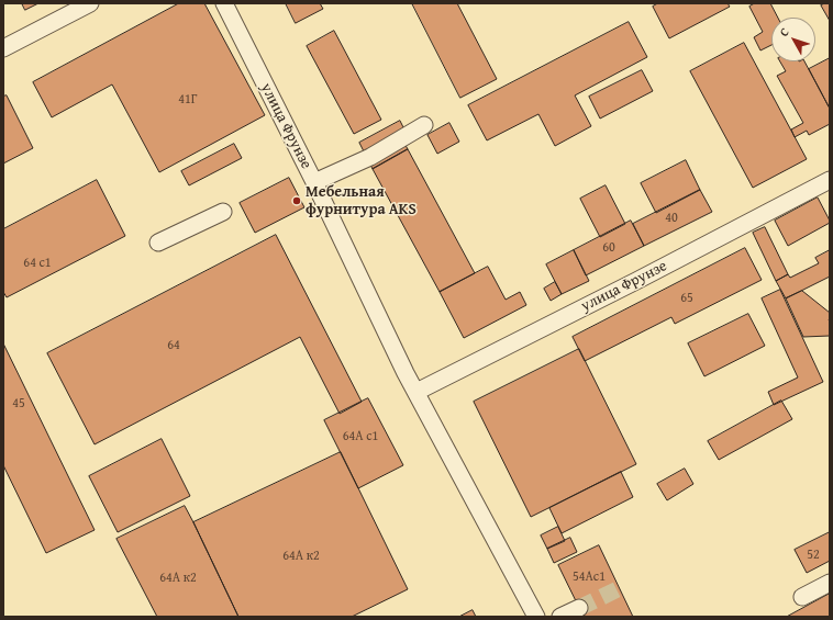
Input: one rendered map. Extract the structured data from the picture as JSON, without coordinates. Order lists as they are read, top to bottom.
{
  "streets": {
    "street": ["улица Фрунзе"]
  },
  "places": ["Мебельная фурнитура AKS"],
  "house_numbers": [
    "41Г",
    "40",
    "60",
    "64 с1",
    "65",
    "64",
    "45",
    "64А с1",
    "52",
    "64А к2",
    "54Ас1",
    "64А к2"
  ],
  "north": "top left"
}
